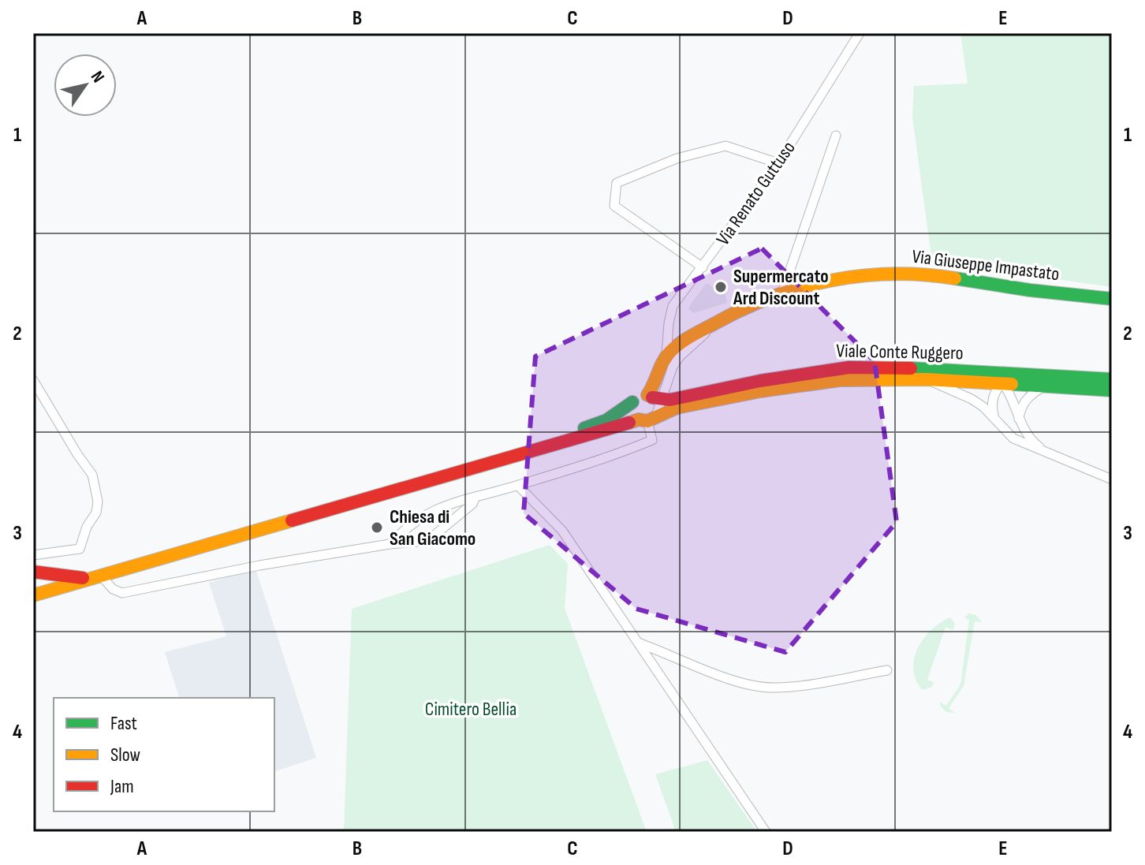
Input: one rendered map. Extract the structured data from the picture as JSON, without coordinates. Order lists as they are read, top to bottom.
{
  "streets": {
    "main road": ["Via Giuseppe Impastato", "Viale Conte Ruggero"],
    "street": ["Via Renato Guttuso"]
  },
  "crossings": [
    ["Via Renato Guttuso", "Via Giuseppe Impastato"]
  ],
  "parks": ["Cimitero Bellia"],
  "places": ["Supermercato Ard Discount", "Chiesa di San Giacomo"],
  "legend": ["Fast", "Slow", "Jam"],
  "north": "top right",
  "grid": {
    "columns": [
      "A",
      "B",
      "C",
      "D",
      "E"
    ],
    "rows": [
      "1",
      "2",
      "3",
      "4"
    ]
  }
}
